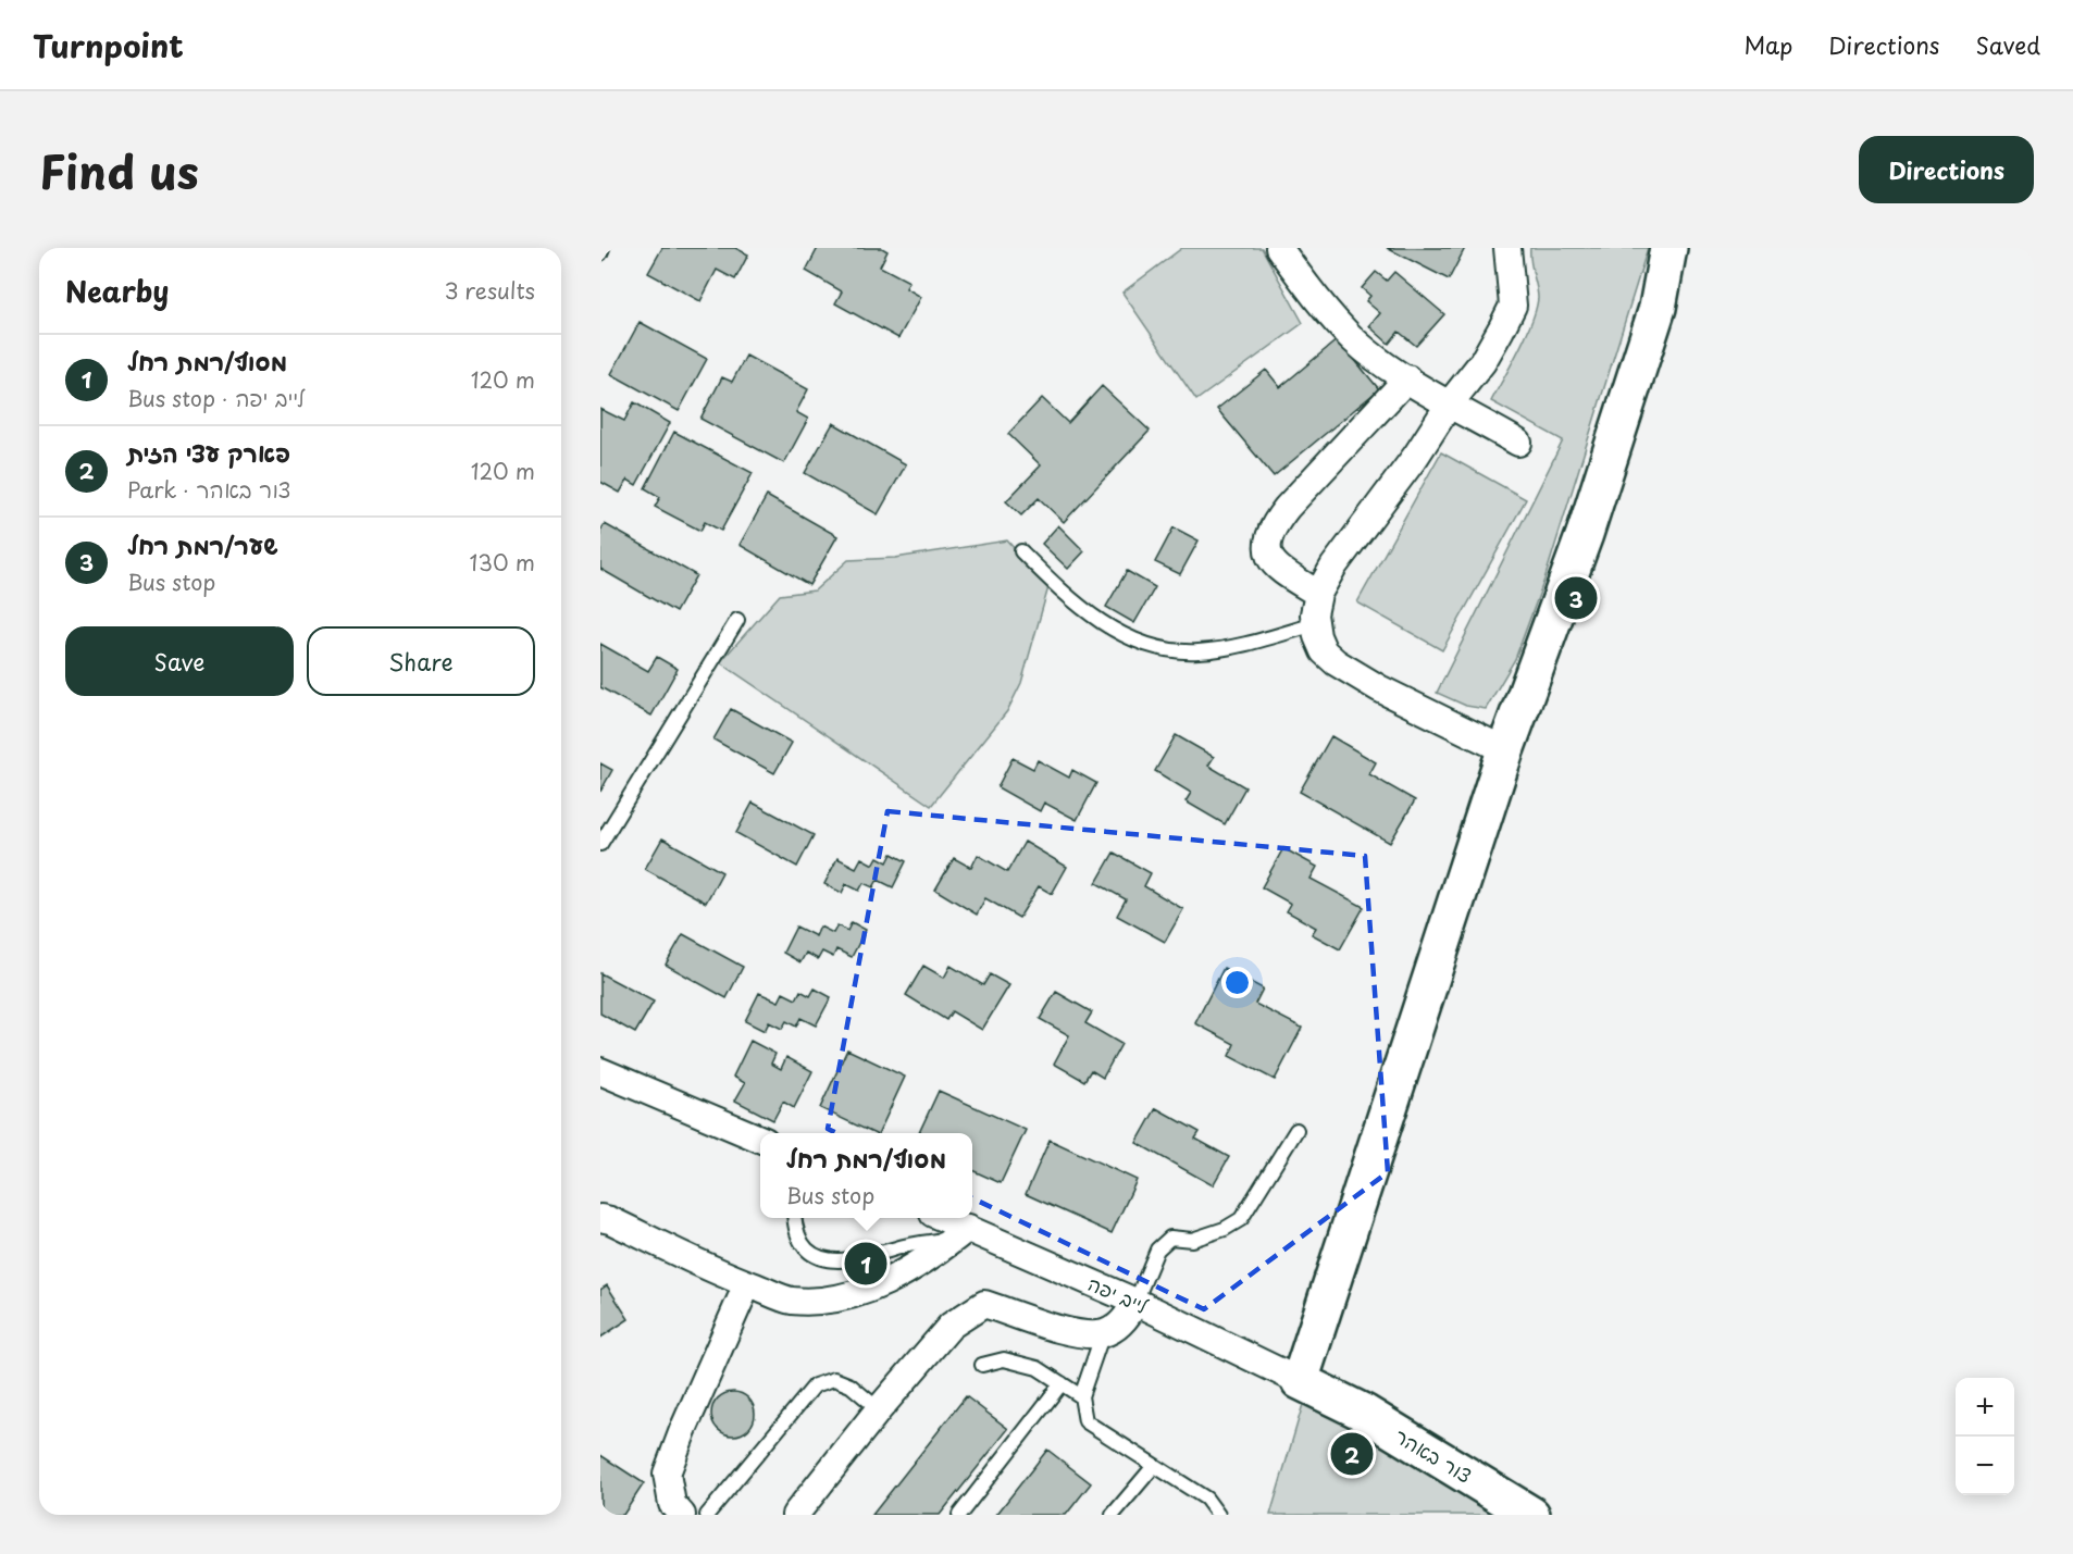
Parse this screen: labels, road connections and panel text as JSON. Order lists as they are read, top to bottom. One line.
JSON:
{"streets":{"main road":["צור באהר"],"street":["לייב יפה"]},"crossings":[["לייב יפה","צור באהר"]],"page":{"header":"Turnpoint","nav":["Map","Directions","Saved"],"title":"Find us","buttons":["Directions",["Save","Share"]],"heading":["Nearby","3 results"],"list":[{"mark":"1","name":"מסוף/רמת רחל","note":"Bus stop · לייב יפה","value":"120 m"},{"mark":"2","name":"פארק עצי הזית","note":"Park · צור באהר","value":"120 m"},{"mark":"3","name":"שער/רמת רחל","note":"Bus stop","value":"130 m"}],"pins":["3","1","2"],"popup":["מסוף/רמת רחל","Bus stop"],"map_buttons":["+","−"]}}
